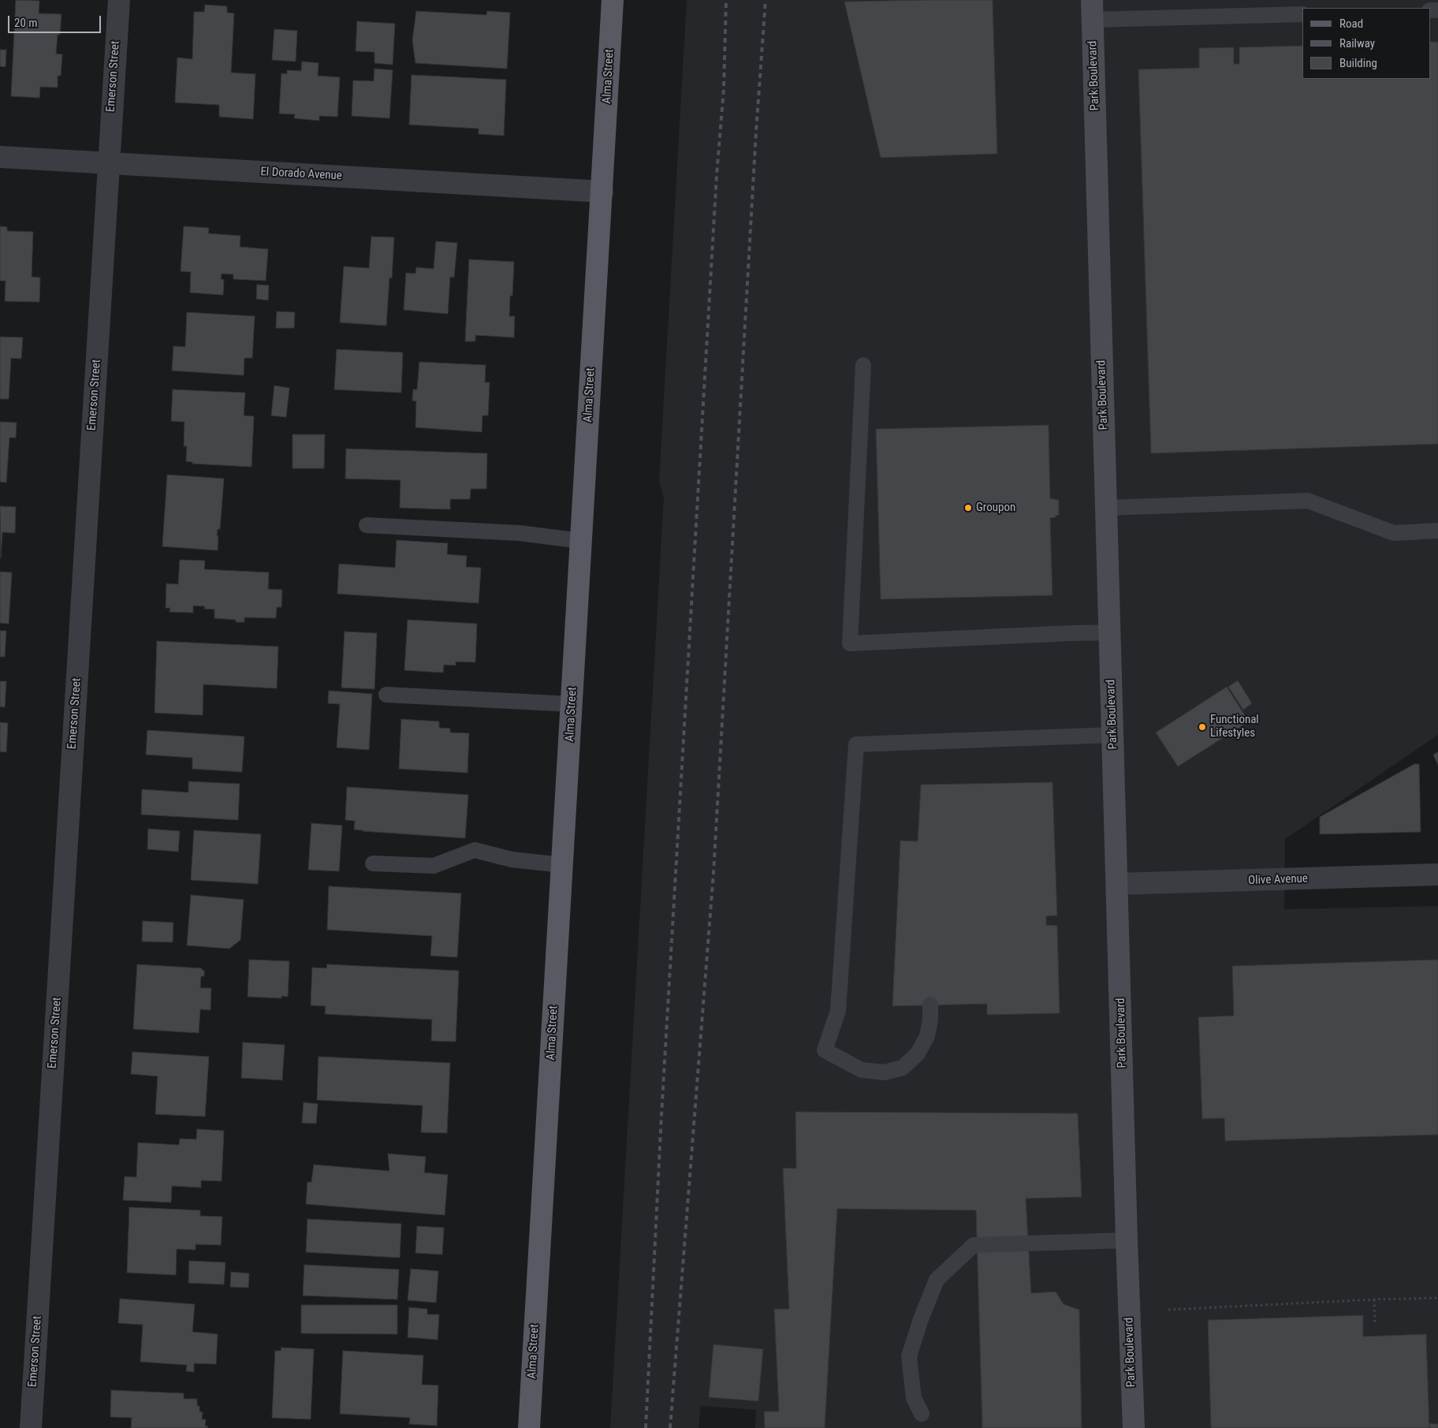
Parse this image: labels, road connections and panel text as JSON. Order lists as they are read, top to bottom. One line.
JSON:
{"streets":{"main road":["Alma Street"],"street":["Park Boulevard","Emerson Street","El Dorado Avenue","Olive Avenue"]},"crossings":[["Park Boulevard","Olive Avenue"],["Emerson Street","El Dorado Avenue"],["Alma Street","El Dorado Avenue"]],"places":["Groupon","Functional Lifestyles"],"legend":["Road","Railway","Building"],"scale_bar":"20 m"}
